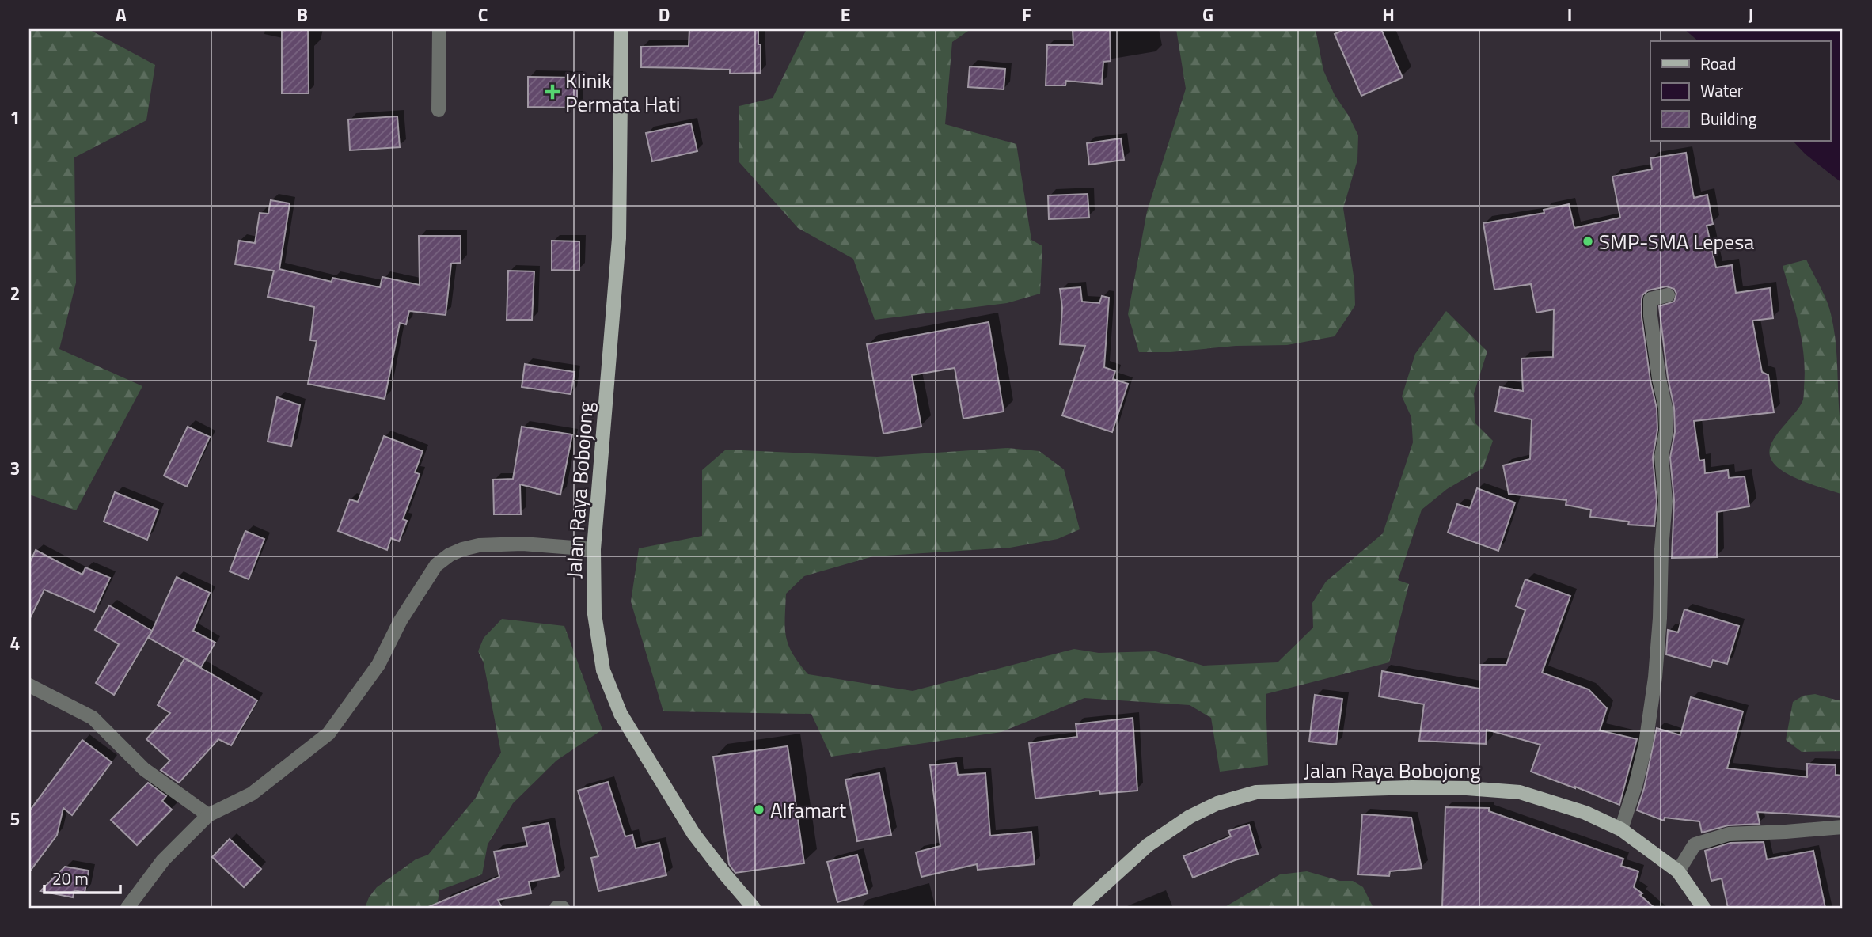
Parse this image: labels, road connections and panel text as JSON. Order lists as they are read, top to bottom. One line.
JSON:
{"streets":{"main road":["Jalan Raya Bobojong"]},"places":{"health":["Klinik Permata Hati"],"other":["SMP-SMA Lepesa","Alfamart"]},"legend":["Road","Water","Building"],"scale_bar":"20 m","grid":{"columns":["A","B","C","D","E","F","G","H","I","J"],"rows":["1","2","3","4","5"]}}
